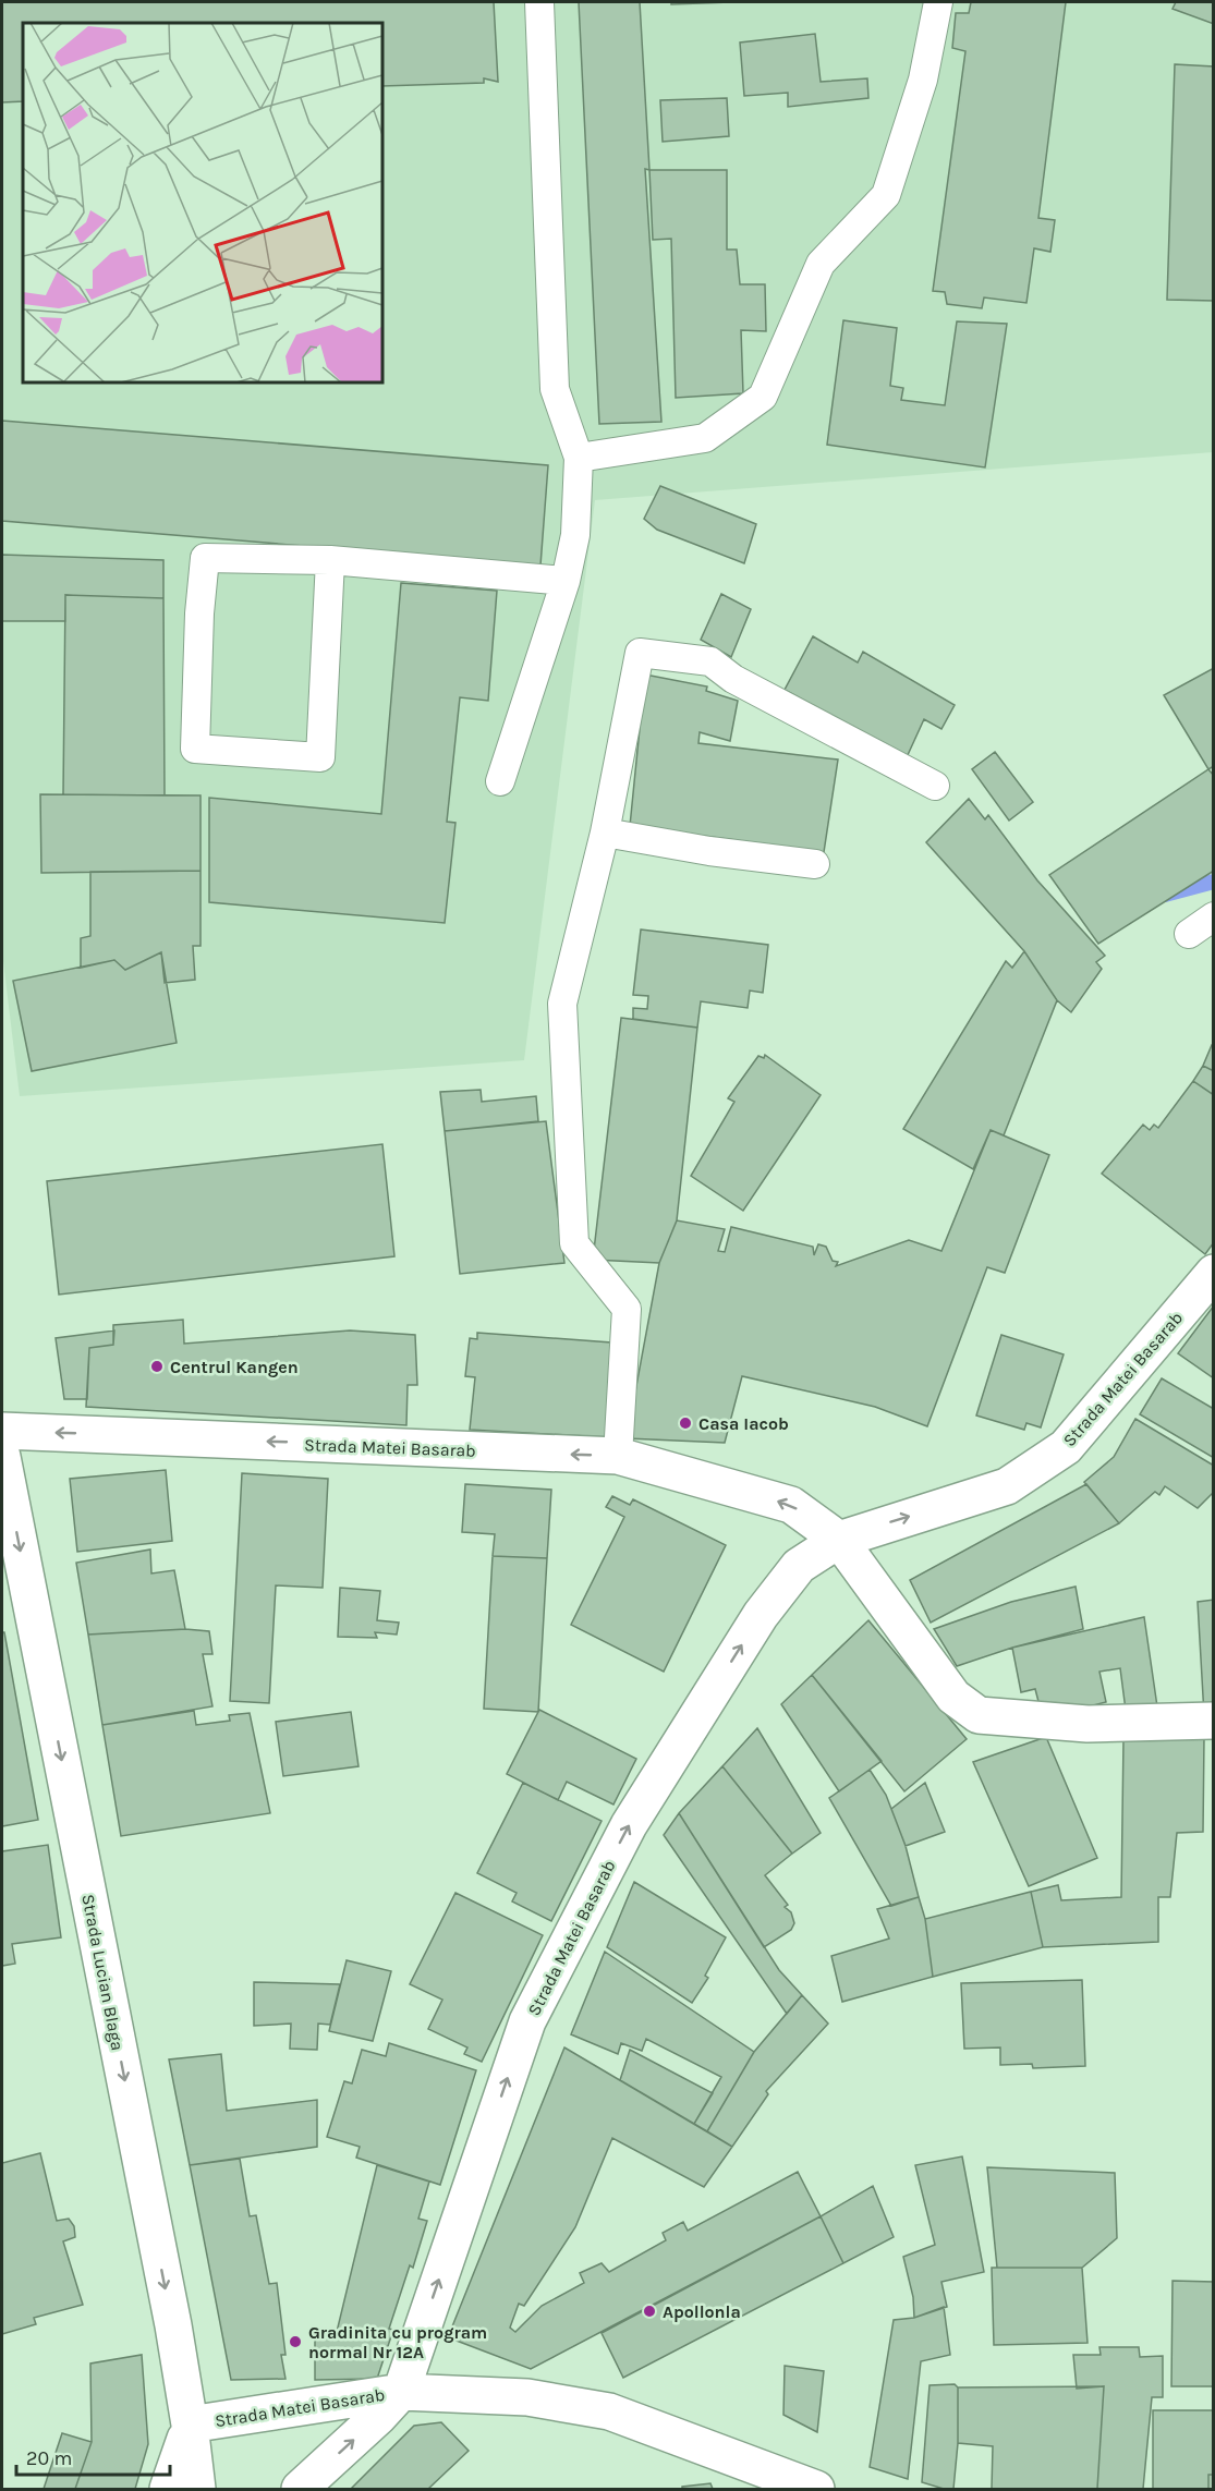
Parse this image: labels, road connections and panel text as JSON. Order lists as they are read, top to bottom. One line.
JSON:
{"streets":{"street":["Strada Matei Basarab","Strada Lucian Blaga"]},"crossings":[["Strada Matei Basarab","Strada Lucian Blaga"]],"one_way":["Strada Lucian Blaga"],"places":["Centrul Kangen","Casa Iacob","Apollonla","Gradinita cu program normal Nr 12A"],"scale_bar":"20 m"}
